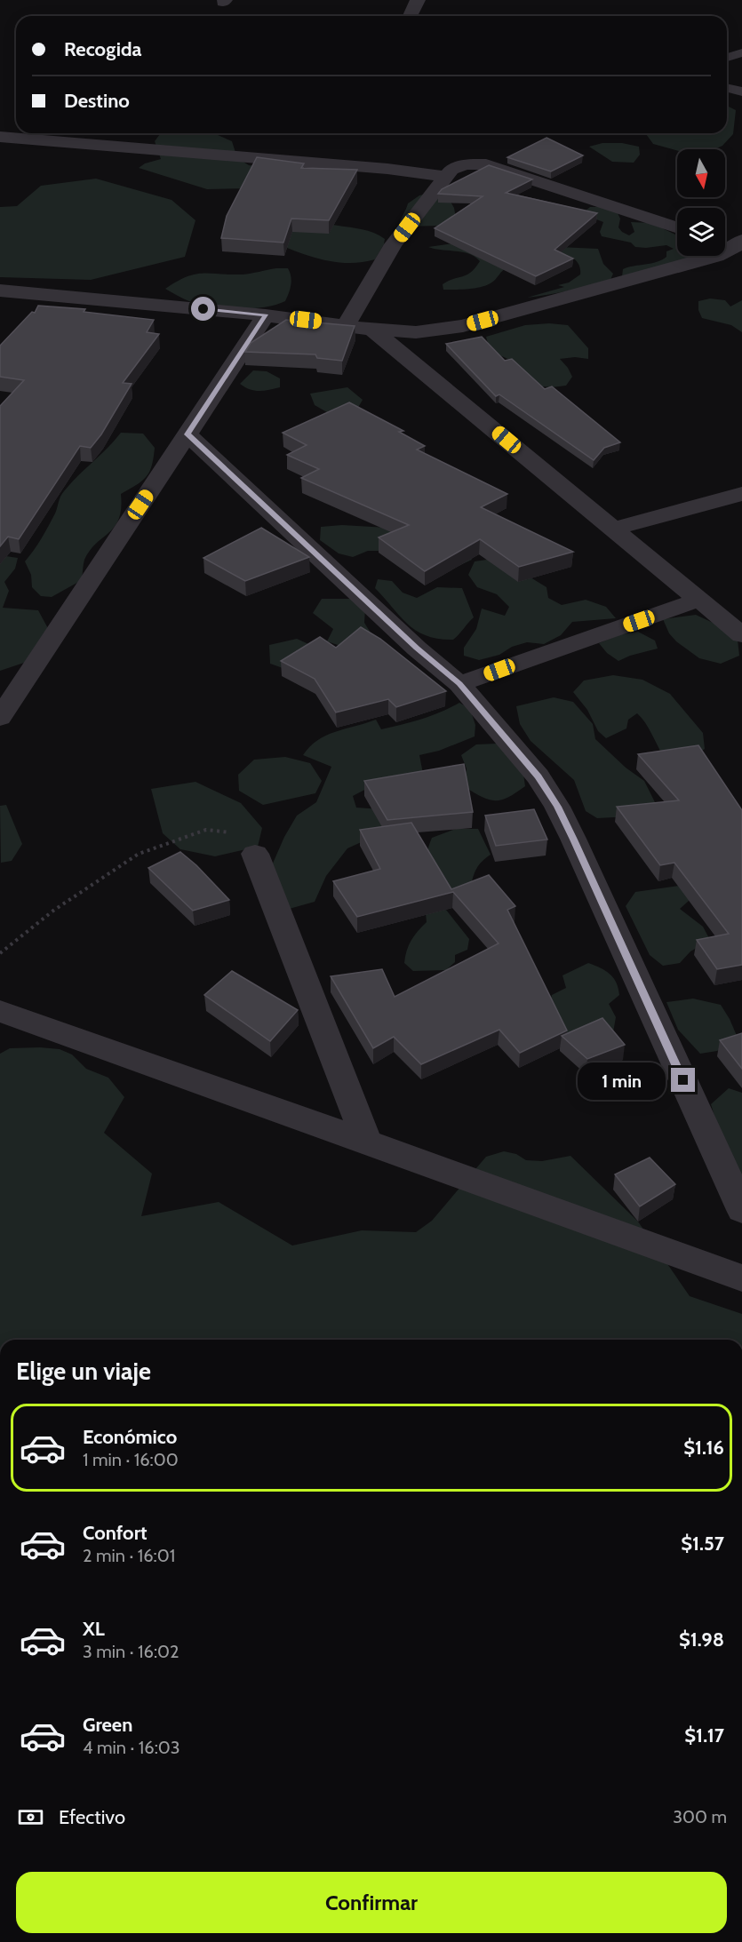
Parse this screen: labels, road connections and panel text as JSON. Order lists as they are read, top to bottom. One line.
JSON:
{"north":"bottom","page":{"banner":["Recogida","Destino"],"bubble":"1 min","heading":"Elige un viaje","list":[{"name":"Económico","note":"1 min · 16:00","value":"$1.16"},{"name":"Confort","note":"2 min · 16:01","value":"$1.57"},{"name":"XL","note":"3 min · 16:02","value":"$1.98"},{"name":"Green","note":"4 min · 16:03","value":"$1.17"}],"pay":["Efectivo","300 m"],"buttons":"Confirmar"}}
